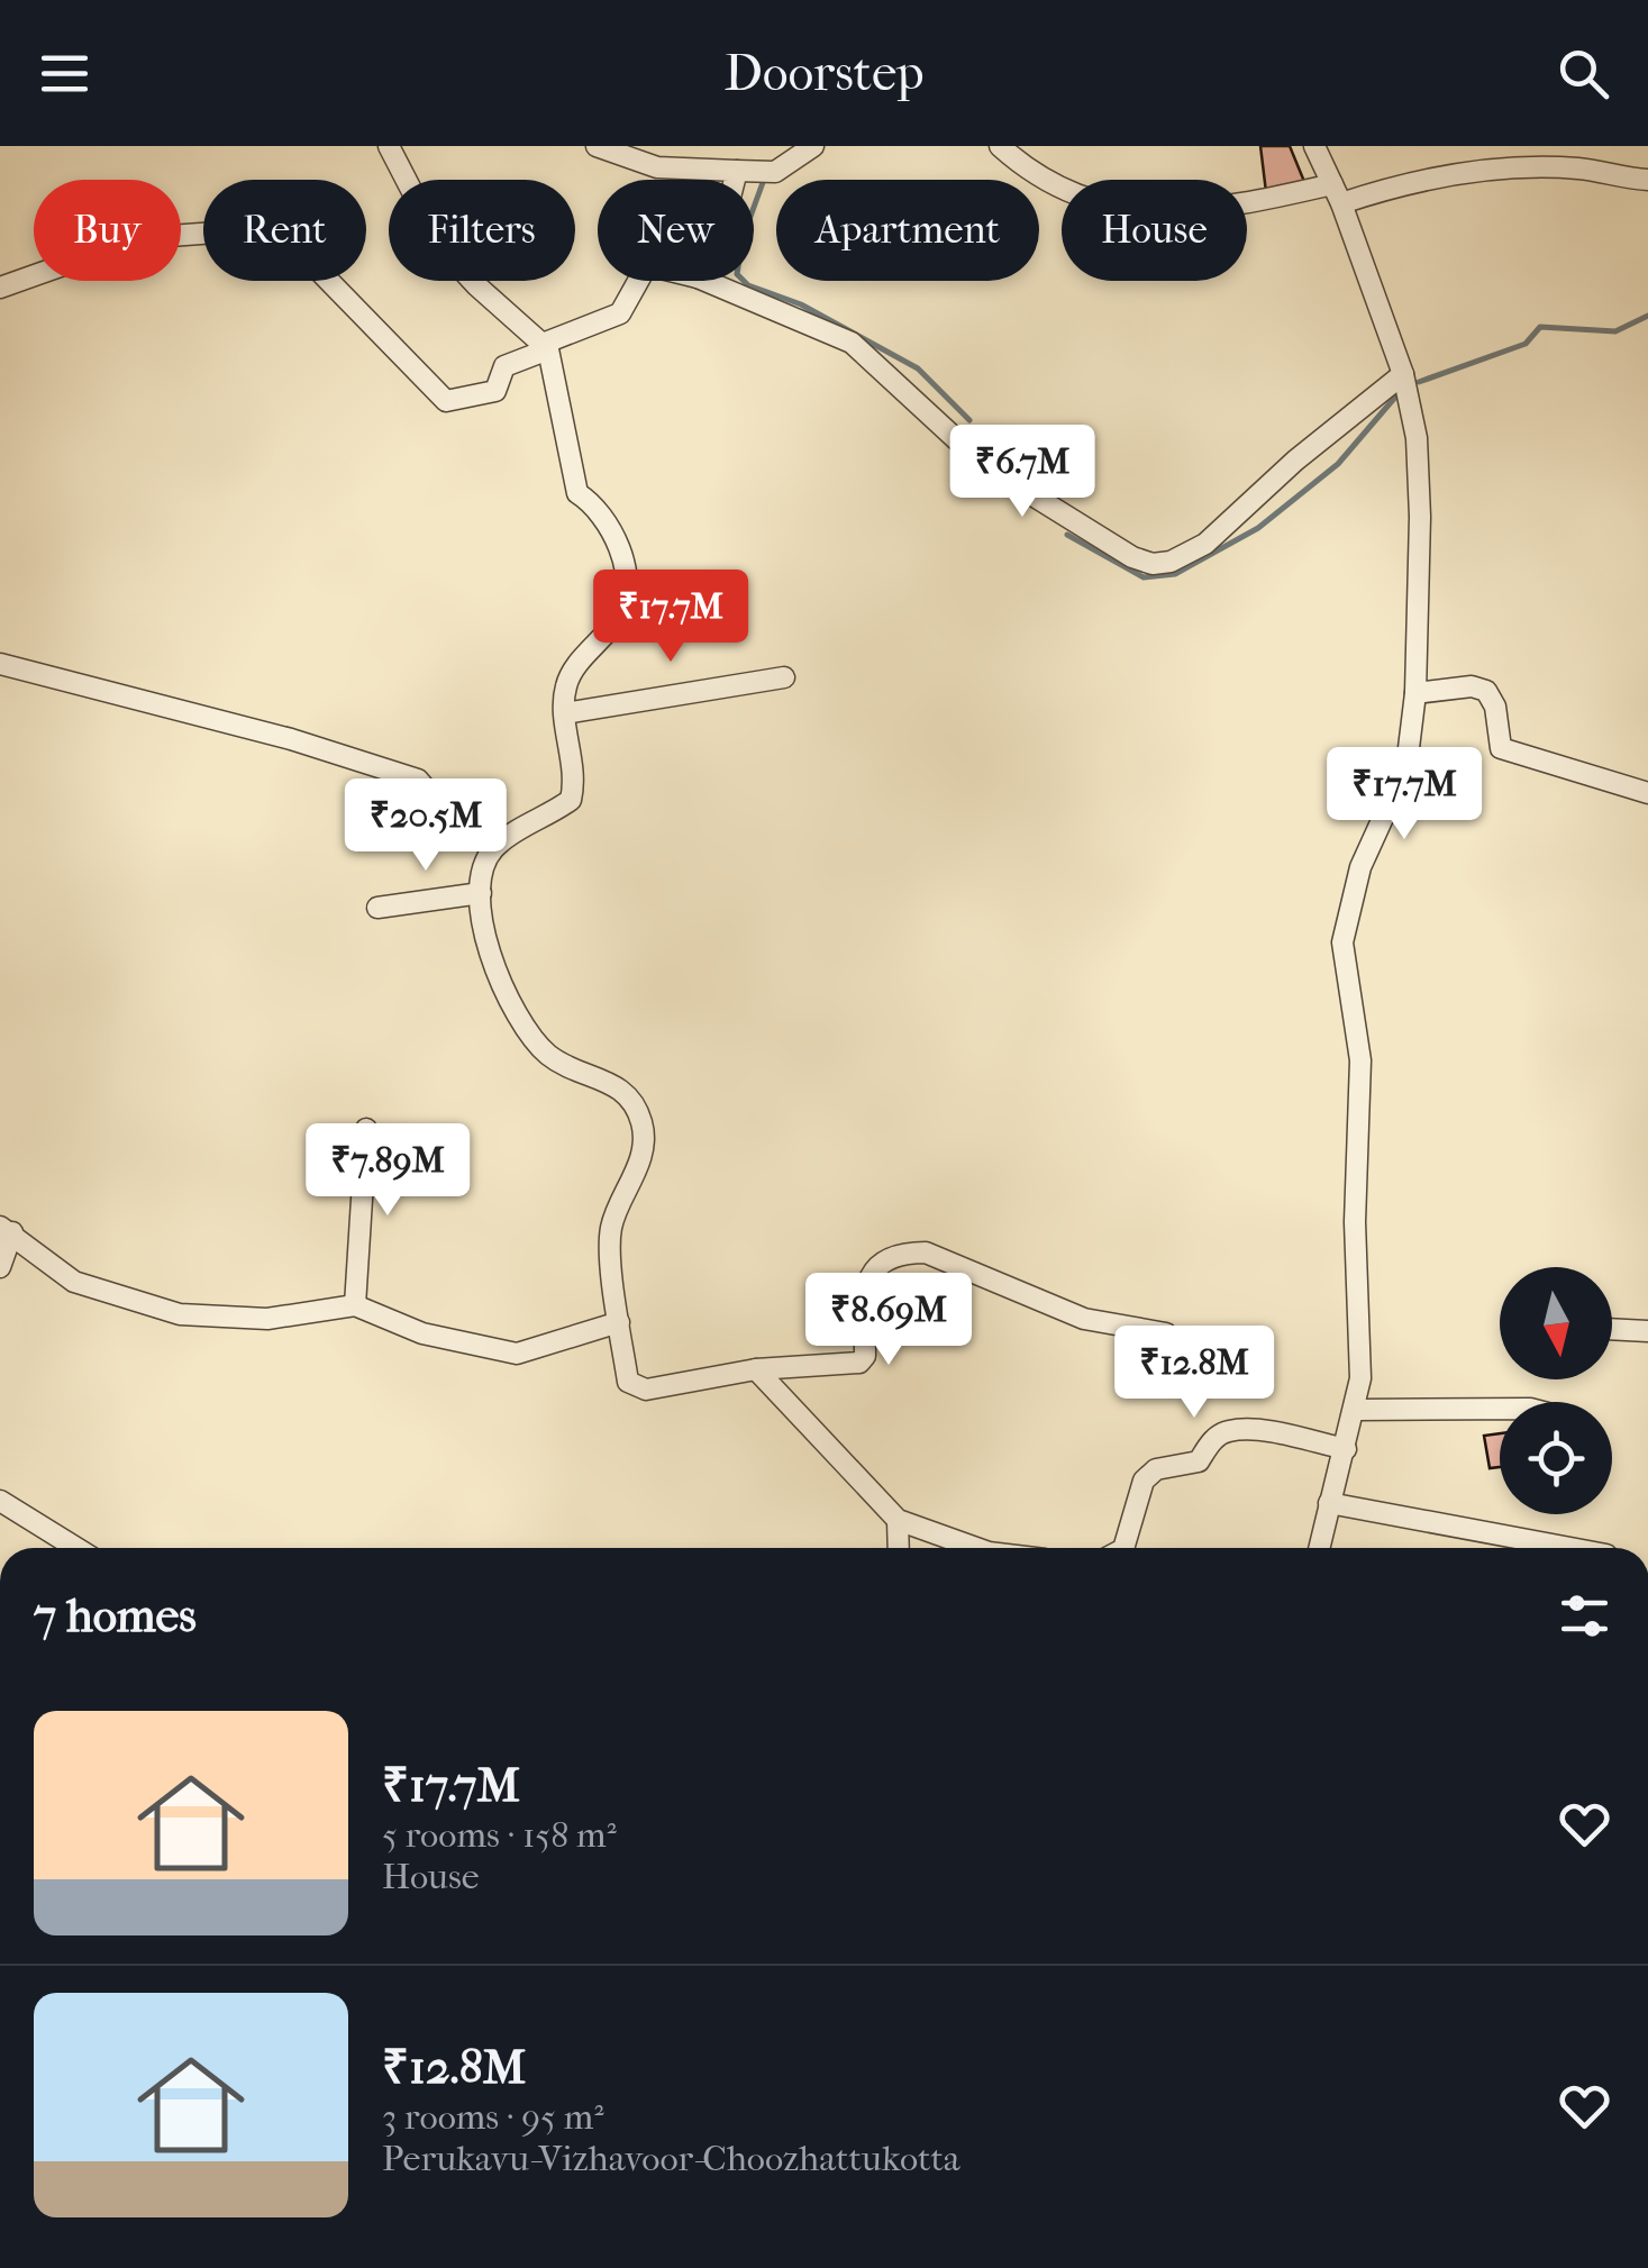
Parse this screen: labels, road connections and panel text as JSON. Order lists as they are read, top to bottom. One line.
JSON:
{"north":"bottom","page":{"header":"Doorstep","chip":["Buy","Rent","Filters","New","Apartment","House"],"price":["₹6.7M","₹17.7M","₹17.7M","₹20.5M","₹7.89M","₹8.69M","₹12.8M"],"heading":"7 homes","list":[{"name":"₹17.7M","note":"5 rooms · 158 m² · House"},{"name":"₹12.8M","note":"3 rooms · 95 m² · Perukavu-Vizhavoor-Choozhattukotta"}]}}
